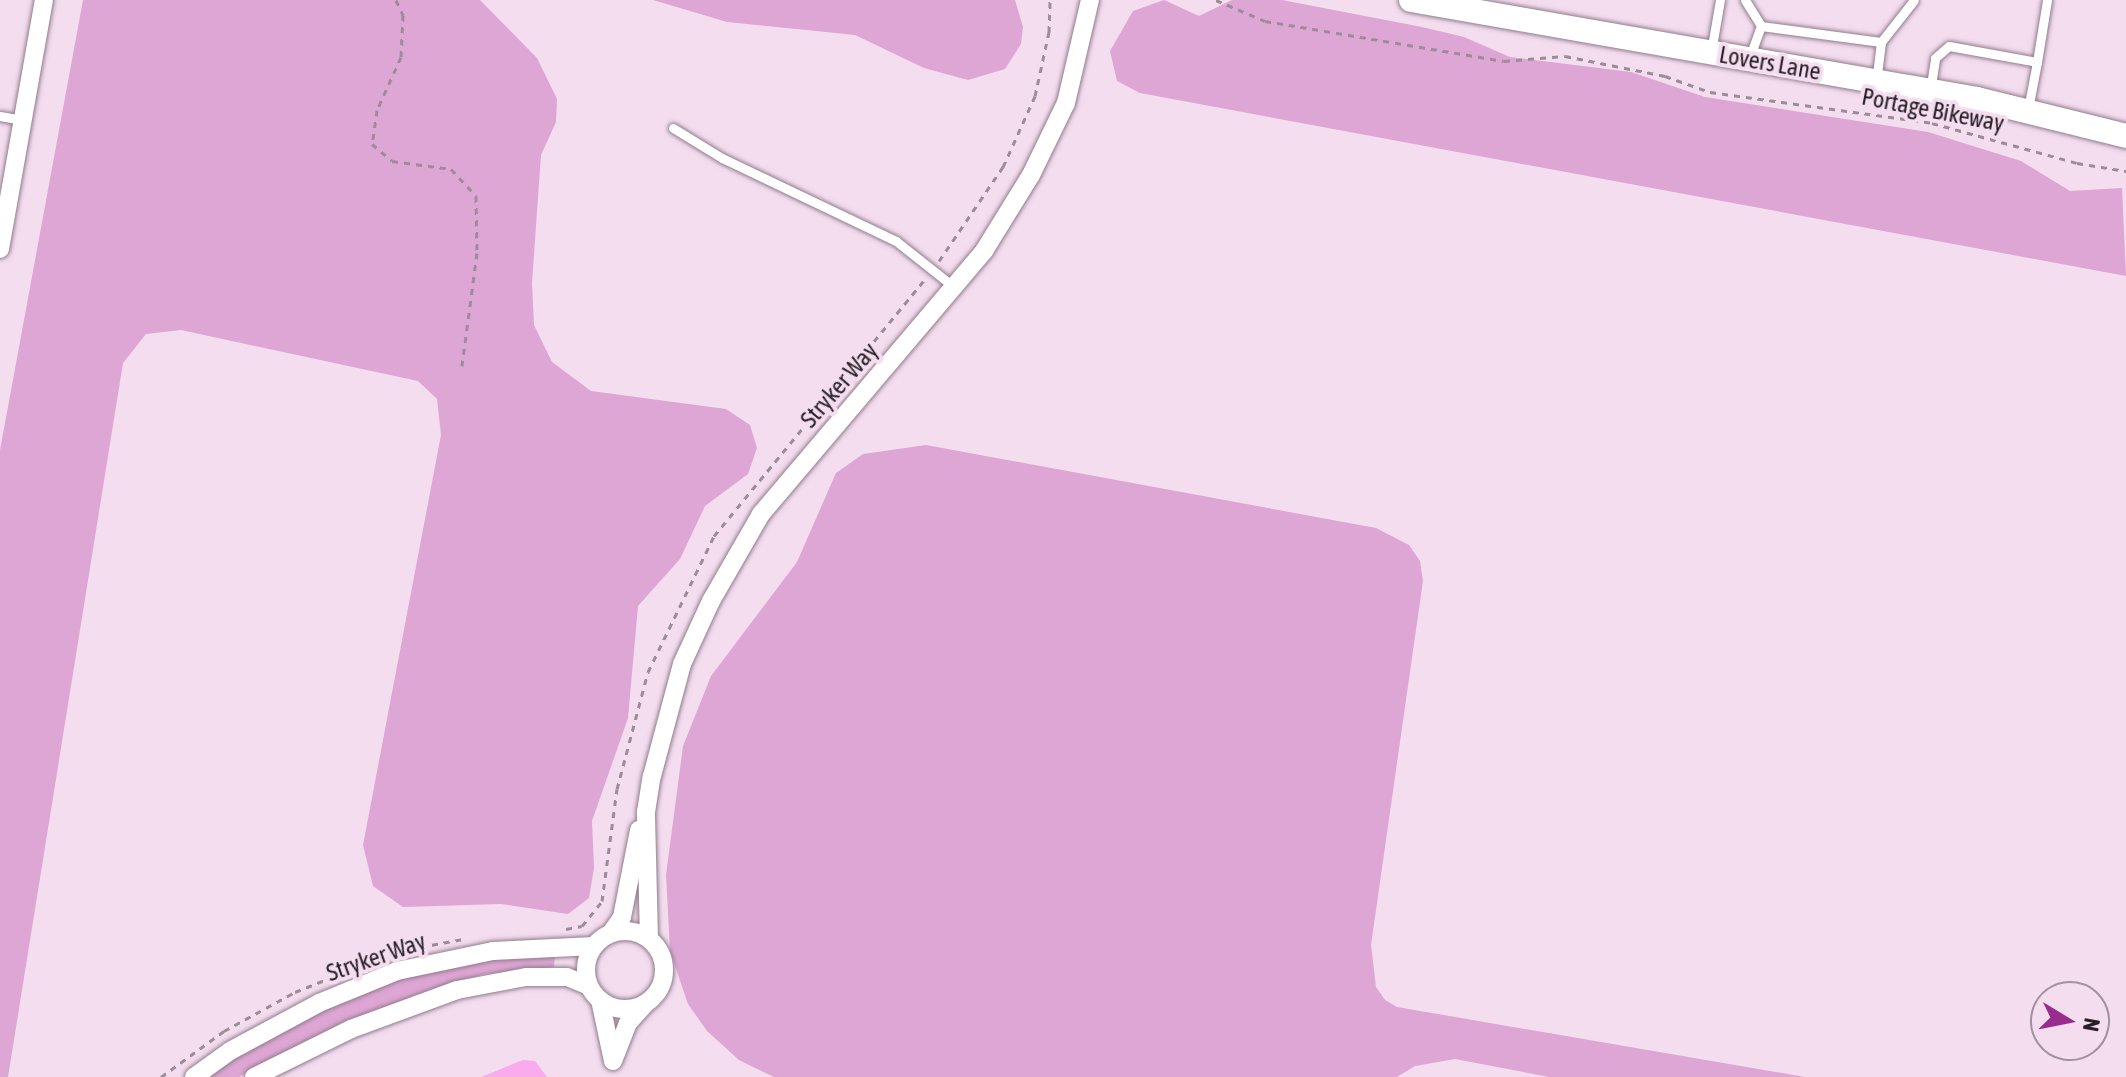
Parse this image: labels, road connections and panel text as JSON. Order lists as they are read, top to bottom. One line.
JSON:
{"streets":{"street":["Lovers Lane","Stryker Way"],"path":["Portage Bikeway"]},"north":"right"}
